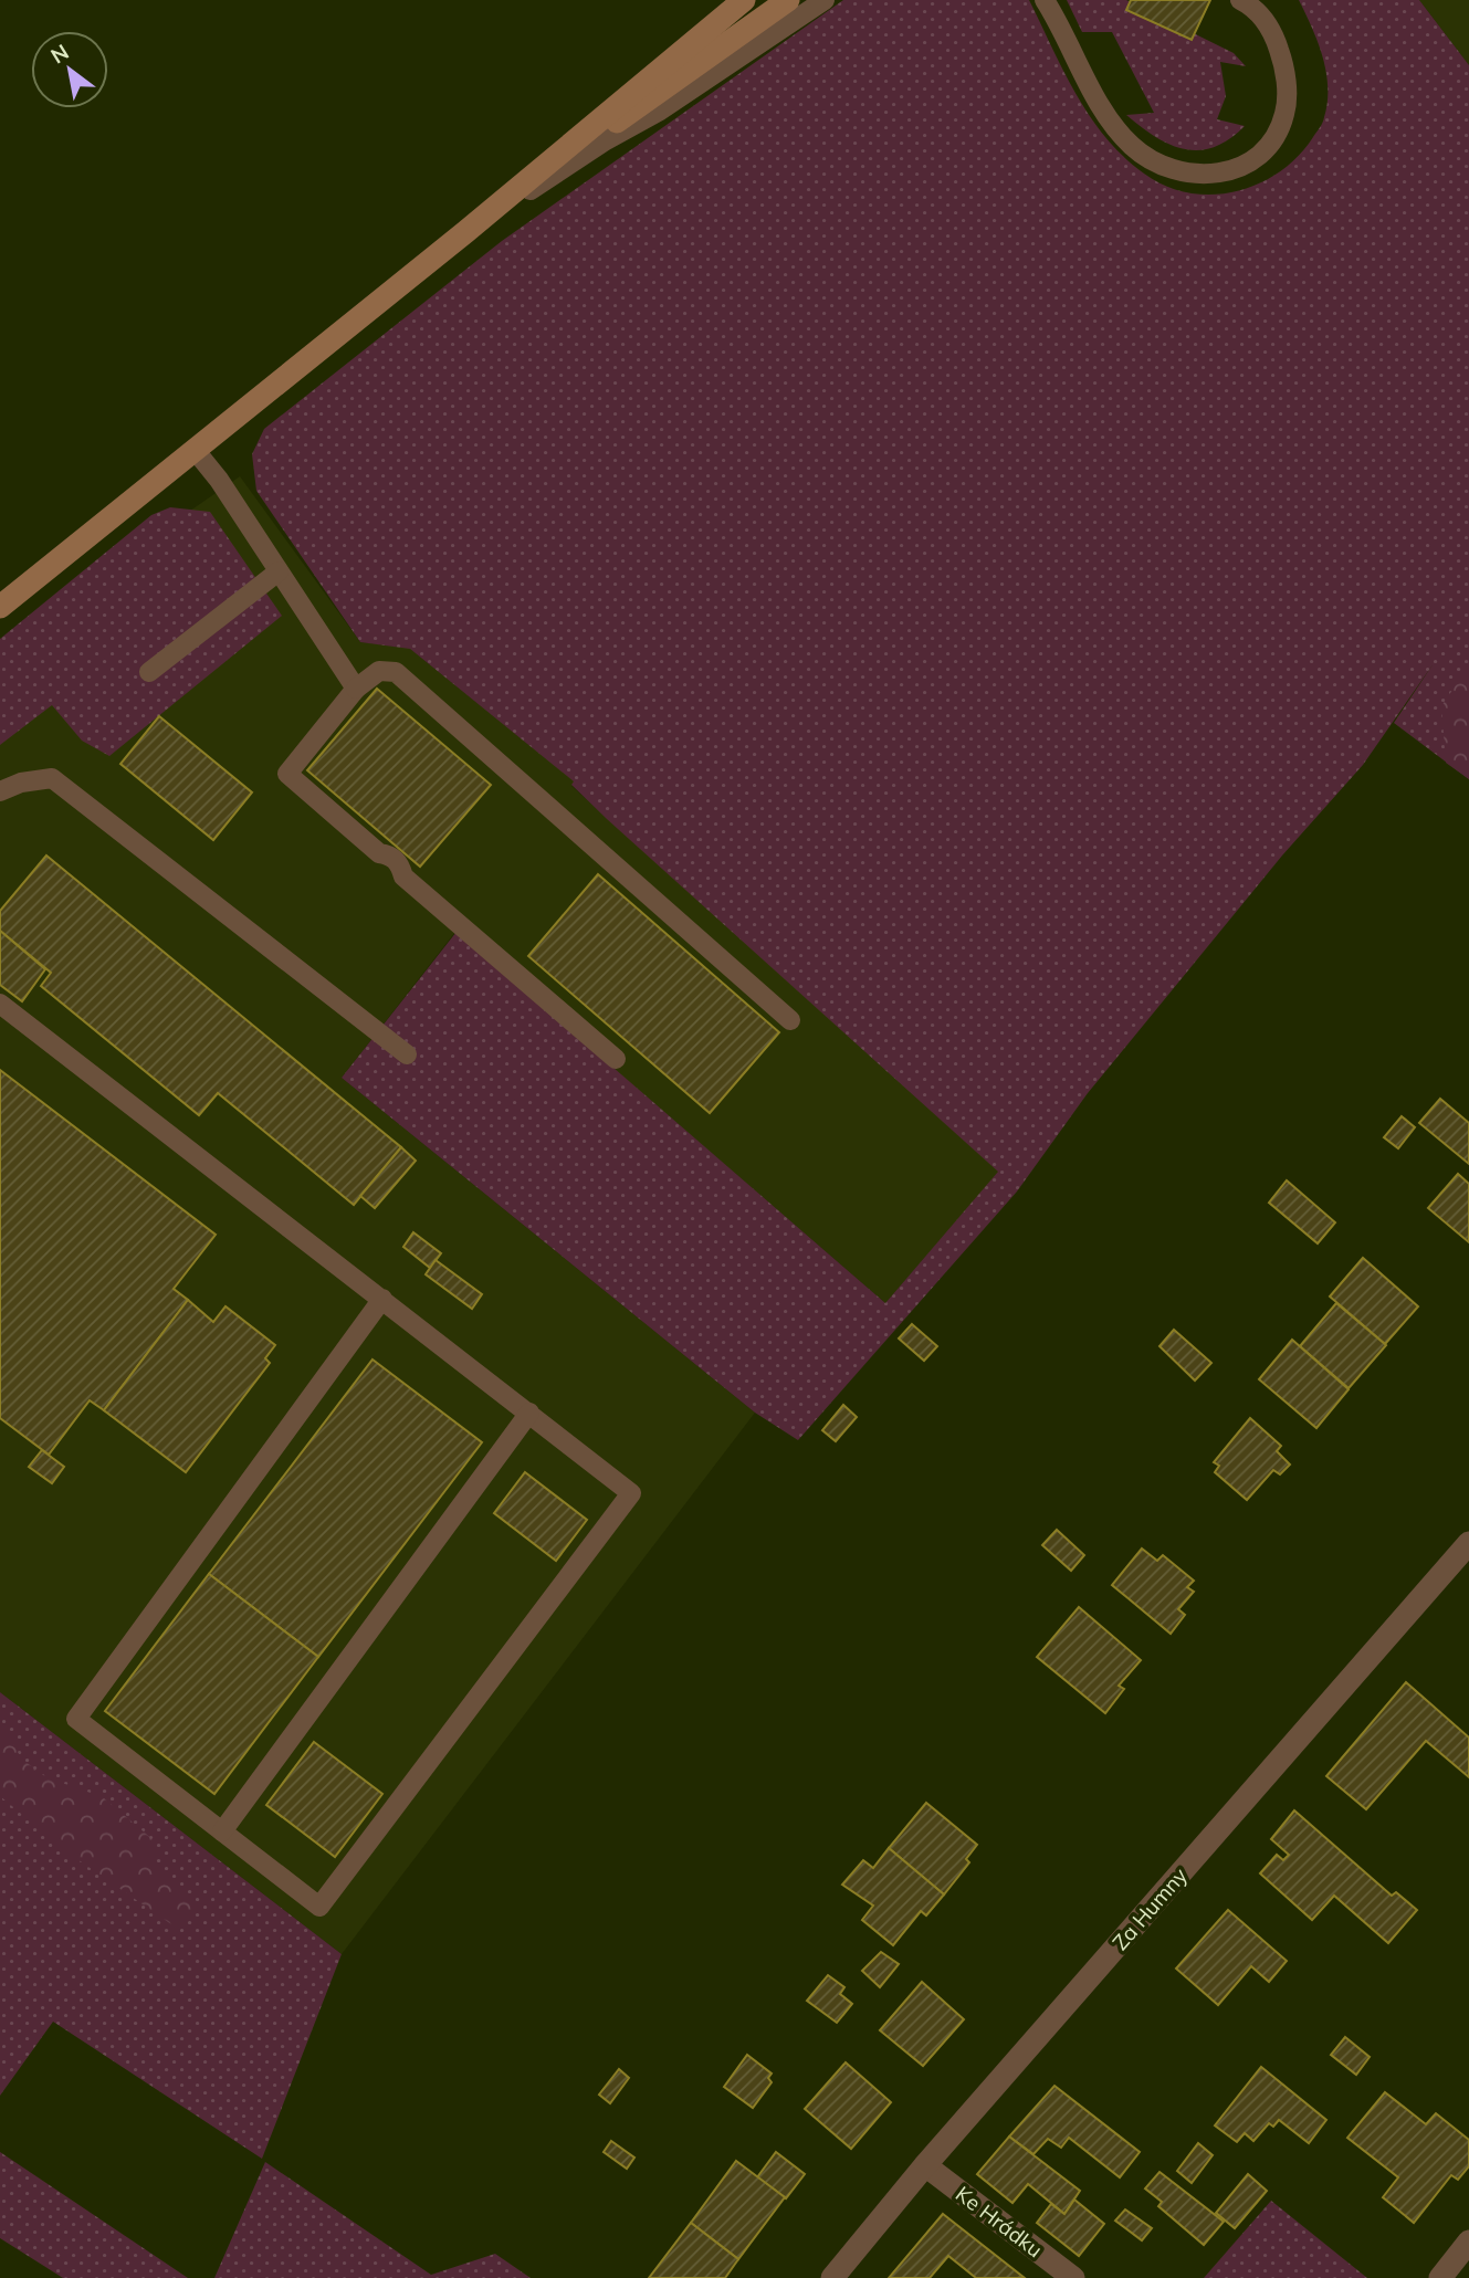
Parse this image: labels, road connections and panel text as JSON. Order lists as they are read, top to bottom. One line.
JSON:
{"streets":{"street":["Za Humny","Ke Hrádku"]},"crossings":[["Za Humny","Ke Hrádku"]],"north":"top left"}
